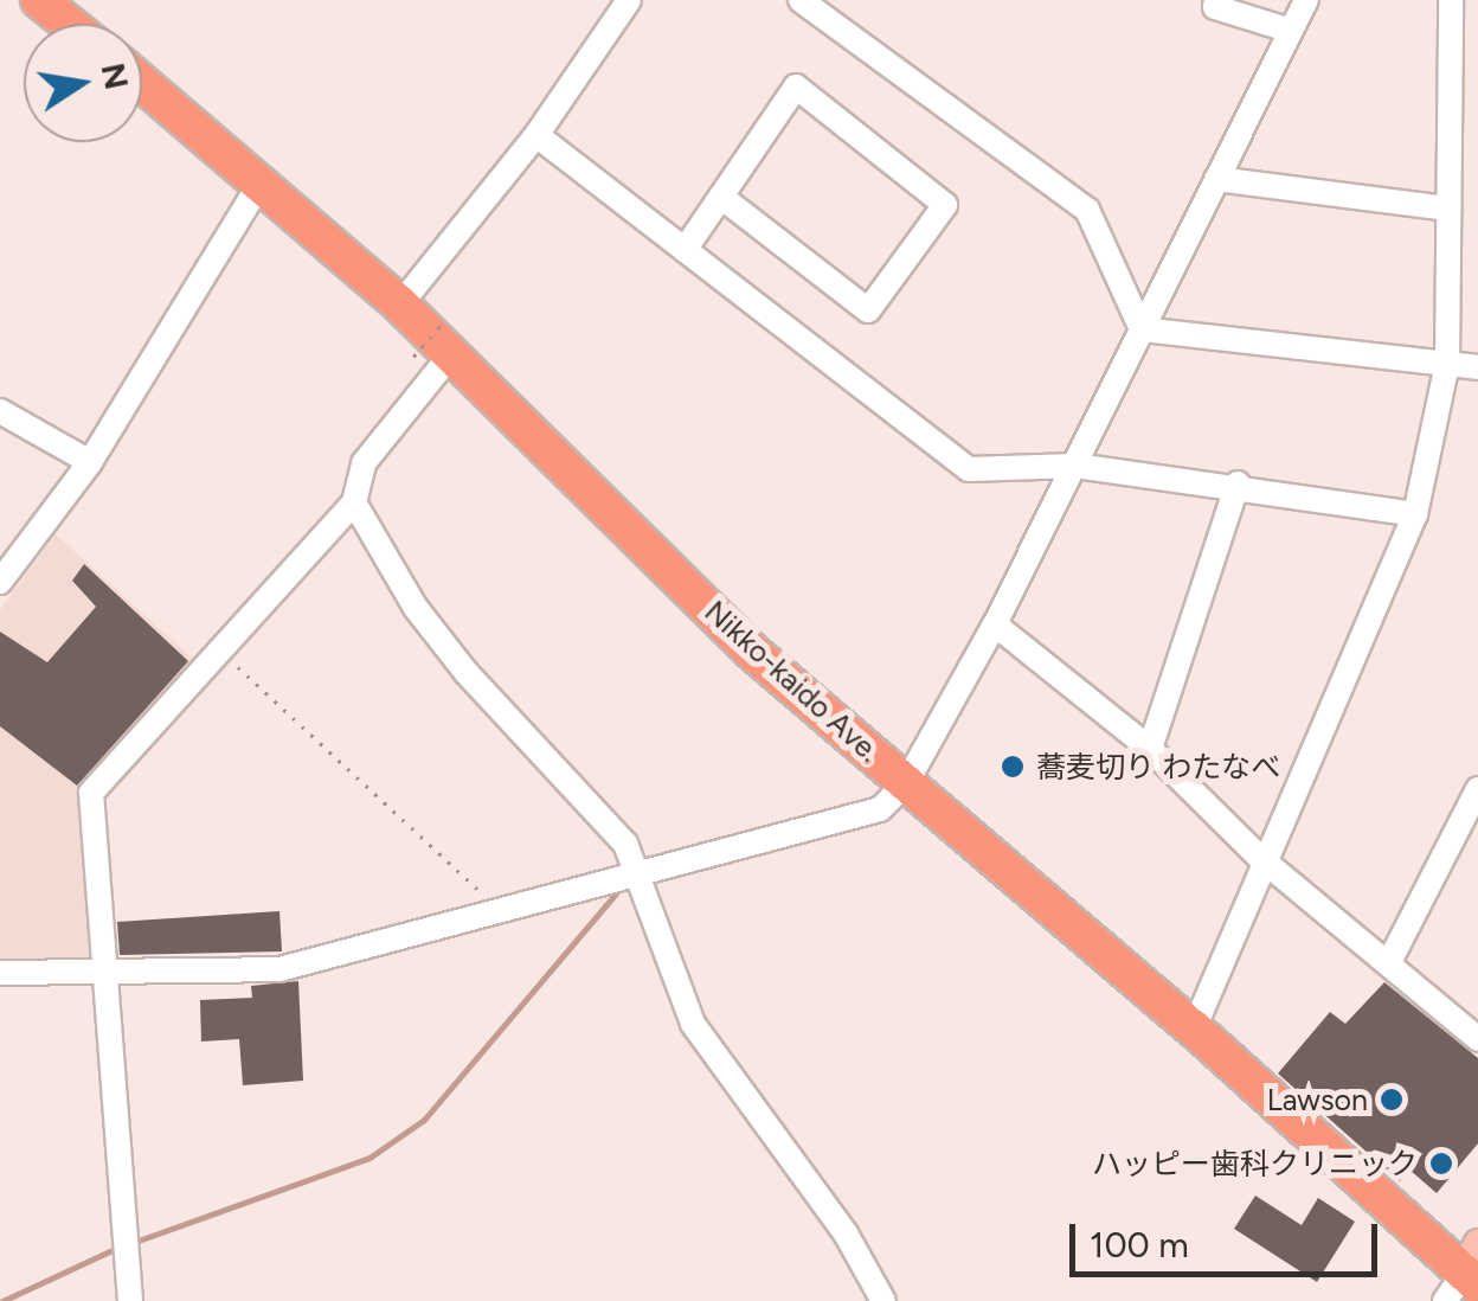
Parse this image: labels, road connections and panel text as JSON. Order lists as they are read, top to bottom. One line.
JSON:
{"streets":{"highway":["Nikko-kaido Ave."]},"places":["蕎麦切り わたなべ","Lawson","ハッピー歯科クリニック"],"scale_bar":"100 m","north":"right"}
